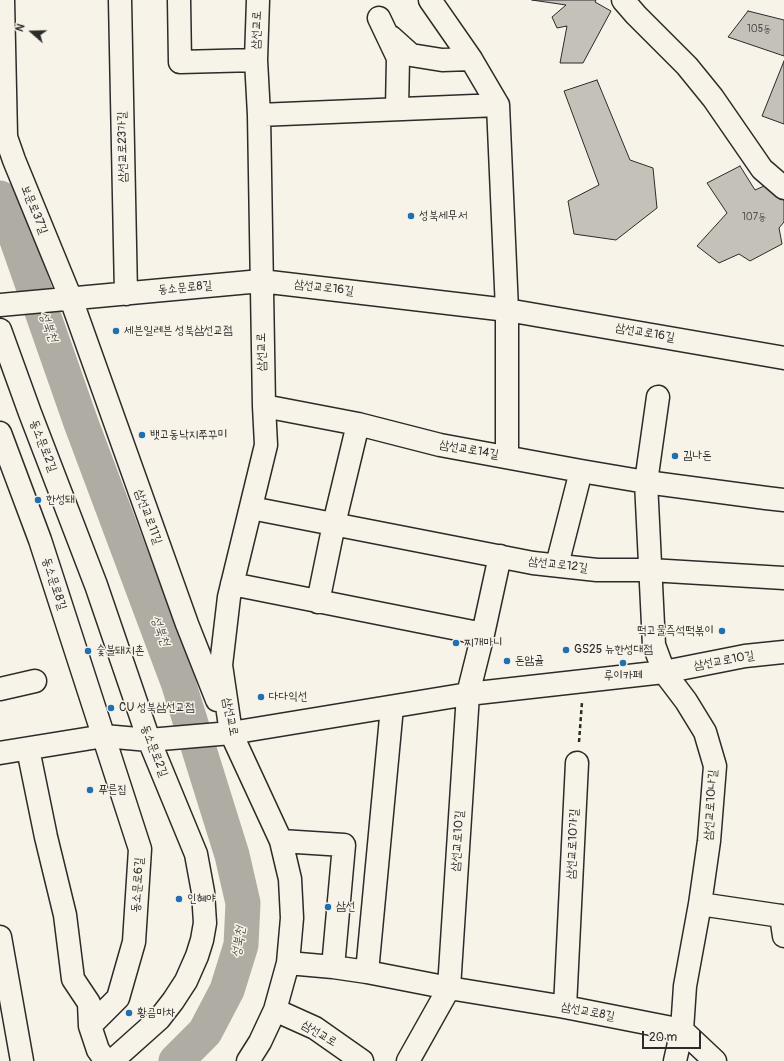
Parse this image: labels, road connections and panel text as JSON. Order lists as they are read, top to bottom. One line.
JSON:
{"streets":{"street":["삼선교로","삼선교로23가길","보문로37길","동소문로8길","삼선교로16길","동소문로2길","삼선교로14길","삼선교로11길","삼선교로12길","삼선교로10길","삼선교로10나길","삼선교로10가길","동소문로6길","삼선교로8길"]},"crossings":[["삼선교로","동소문로8길"],["삼선교로","삼선교로16길"],["삼선교로","삼선교로14길"],["삼선교로","삼선교로11길"],["삼선교로","삼선교로12길"],["삼선교로","삼선교로10길"],["삼선교로","삼선교로8길"],["삼선교로23가길","동소문로8길"],["보문로37길","동소문로8길"],["보문로37길","삼선교로11길"],["동소문로8길","삼선교로16길"],["동소문로8길","삼선교로11길"],["동소문로8길","동소문로6길"],["동소문로2길","삼선교로10길"],["삼선교로11길","삼선교로10길"],["삼선교로12길","삼선교로10길"],["삼선교로10길","삼선교로10나길"],["삼선교로10길","삼선교로8길"],["삼선교로10나길","삼선교로8길"],["삼선교로10가길","삼선교로8길"]],"water":["성북천"],"places":["성북세무서","세븐일레븐 성북삼선교점","뱃고동낙지쭈꾸미","김나돈","한성돼","떡고물즉석떡볶이","찌개마니","GS25 뉴한성대점","숯불돼지촌","돈암골","루이카페","다다익선","CU 성북삼선교점","푸른집","인혜야","삼선","황금마차"],"house_numbers":["105동","107동"],"scale_bar":"20 m","north":"left"}
